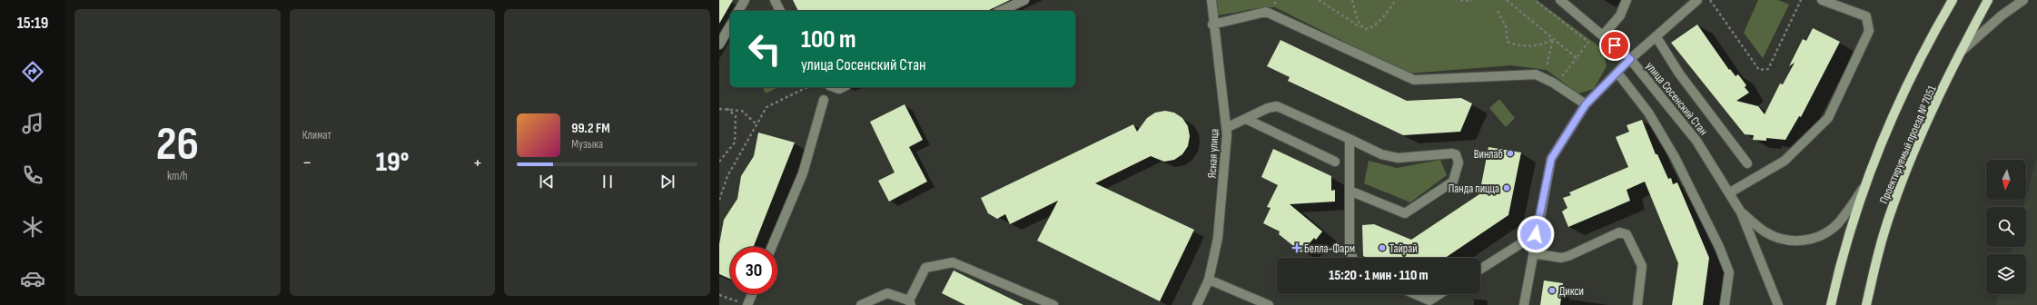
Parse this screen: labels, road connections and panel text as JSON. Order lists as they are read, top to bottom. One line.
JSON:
{"streets":{"main road":["Проектируемый проезд № 7051"],"street":["улица Сосенский Стан","Ясная улица"]},"places":{"other":["Винлаб","Панда пицца","Тайрай","Дикси"],"health":["Белла-Фарм"]},"north":"bottom","page":{"tabs":"15:19","tile":[["26","km/h"],"Климат"],"turn":["100 m","улица Сосенский Стан"],"song":["99.2 FM","Музыка"],"heat":["−","19°","+"],"limit":"30","trip":"15:20 · 1 мин · 110 m"}}
